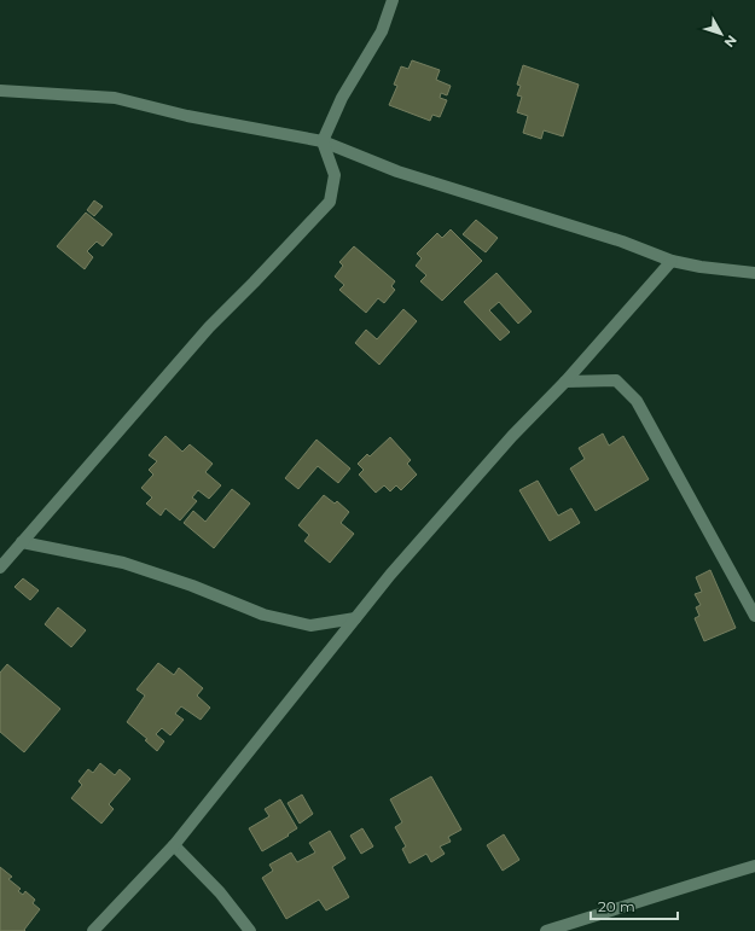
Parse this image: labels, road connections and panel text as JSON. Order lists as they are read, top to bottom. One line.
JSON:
{"scale_bar":"20 m","north":"bottom right"}
